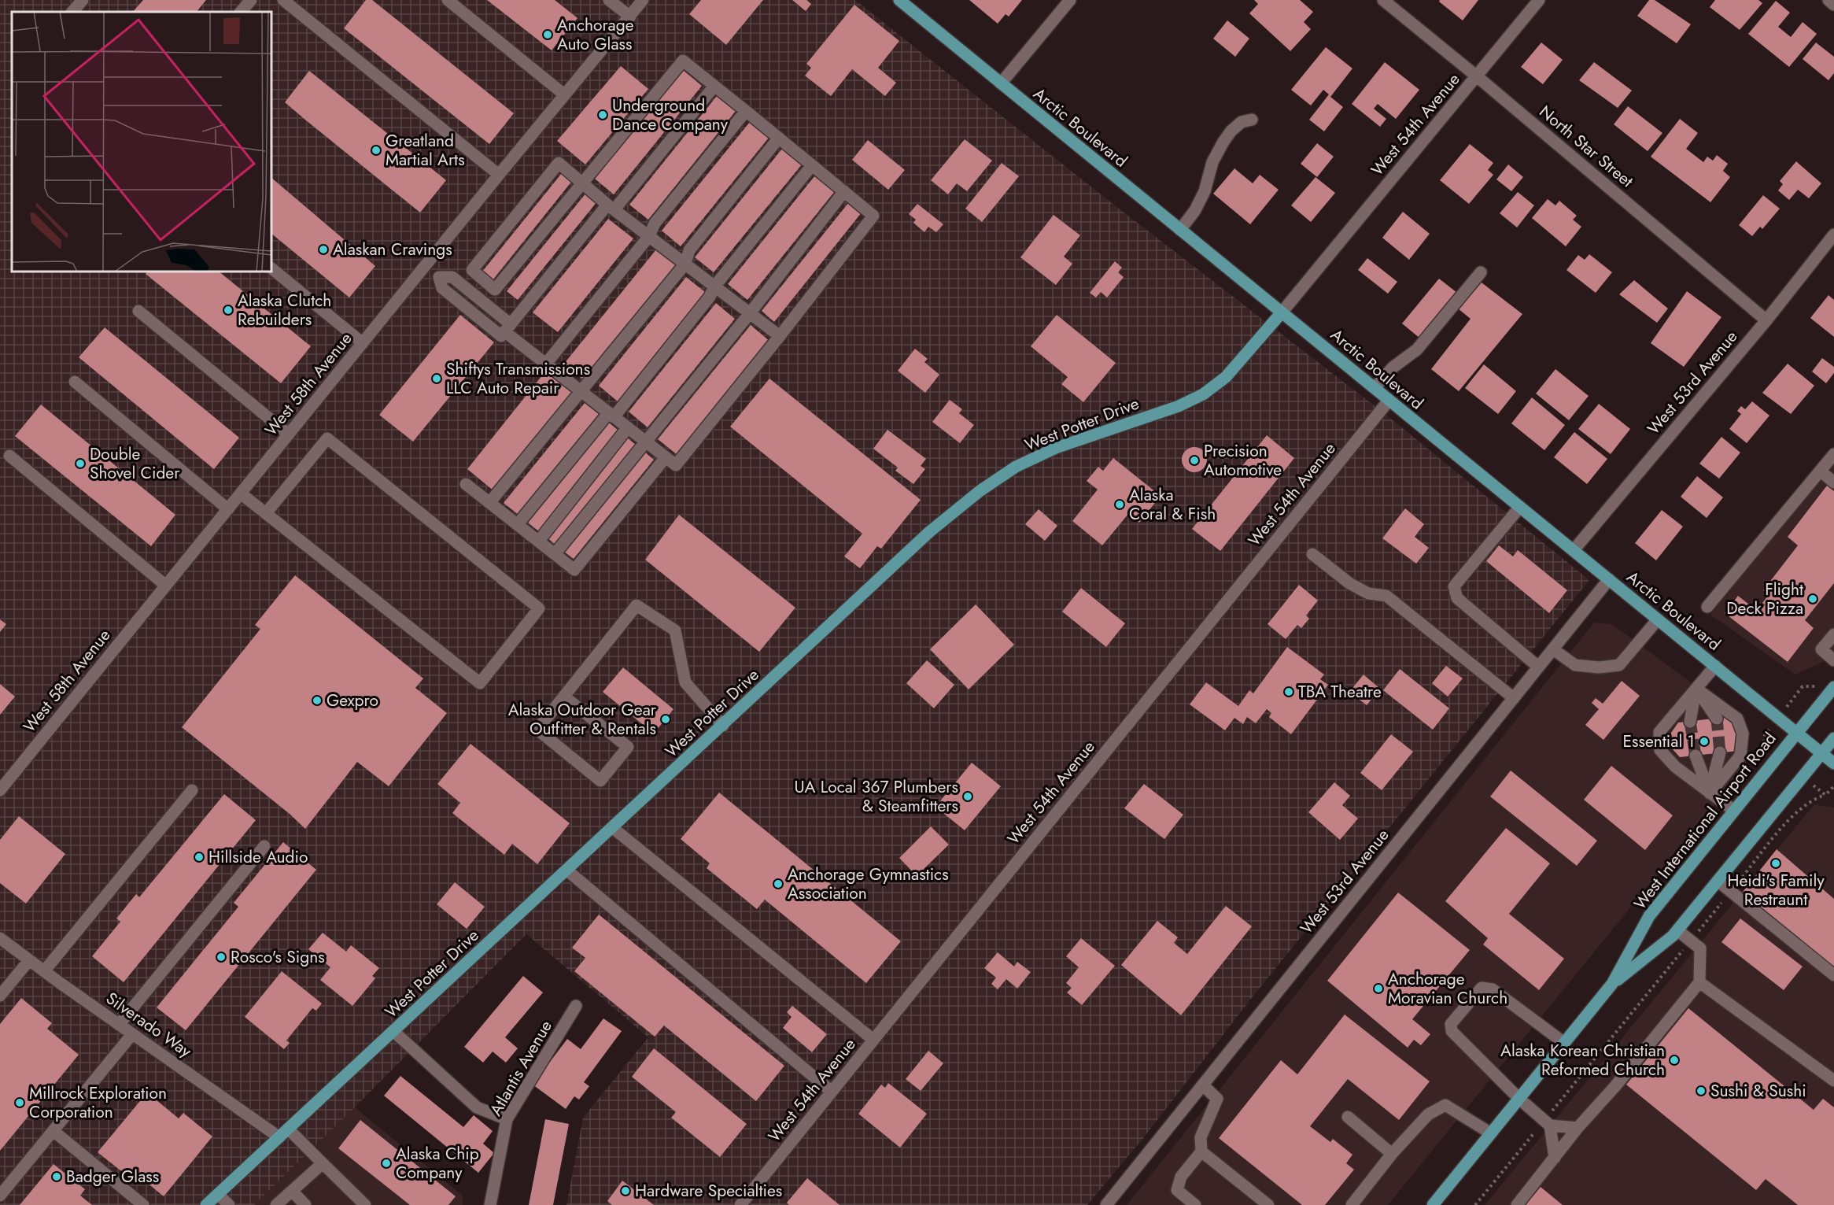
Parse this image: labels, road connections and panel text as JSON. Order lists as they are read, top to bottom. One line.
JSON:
{"streets":{"main road":["Arctic Boulevard","West Potter Drive","West International Airport Road"],"street":["West 54th Avenue","North Star Street","West 53rd Avenue","West 58th Avenue","Silverado Way","Atlantis Avenue"]},"crossings":[["West 54th Avenue","Arctic Boulevard"],["West 54th Avenue","North Star Street"],["West 54th Avenue","West Potter Drive"],["Arctic Boulevard","West 53rd Avenue"],["Arctic Boulevard","West Potter Drive"],["Arctic Boulevard","West International Airport Road"],["North Star Street","West 53rd Avenue"],["West Potter Drive","Silverado Way"]],"places":["Anchorage Auto Glass","Underground Dance Company","Greatland Martial Arts","Alaskan Cravings","Alaska Clutch Rebuilders","Shiftys Transmissions LLC Auto Repair","Precision Automotive","Double Shovel Cider","Alaska Coral & Fish","Flight Deck Pizza","TBA Theatre","Gexpro","Alaska Outdoor Gear Outfitter & Rentals","Essential 1","UA Local 367 Plumbers & Steamfitters","Hillside Audio","Heidi's Family Restraunt","Anchorage Gymnastics Association","Rosco's Signs","Anchorage Moravian Church","Alaska Korean Christian Reformed Church","Sushi & Sushi","Millrock Exploration Corporation","Alaska Chip Company","Badger Glass","Hardware Specialties"]}
